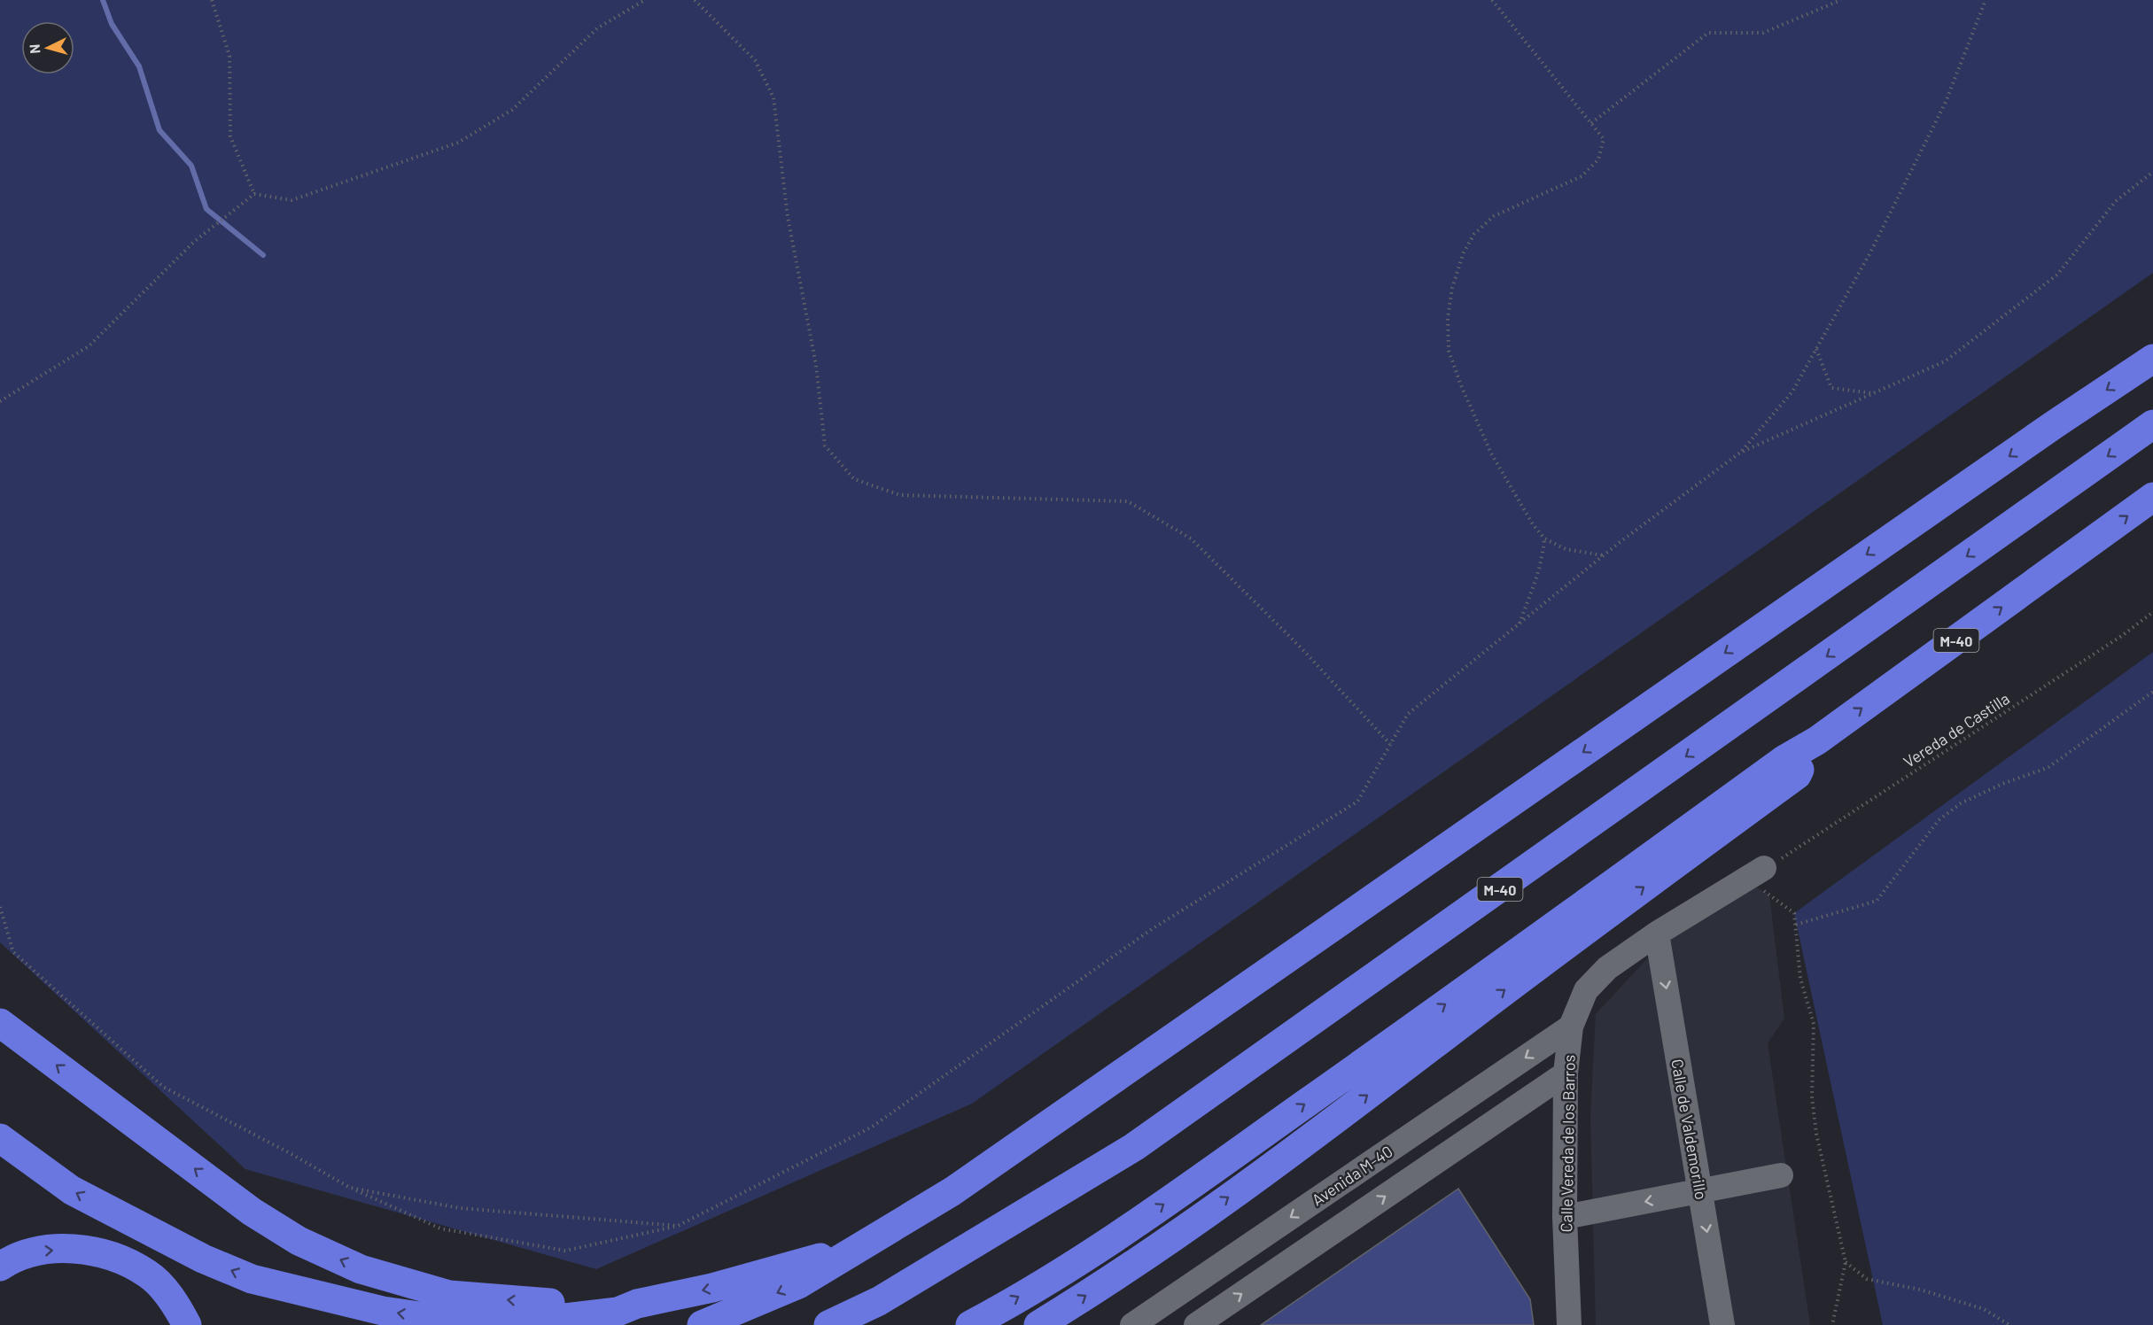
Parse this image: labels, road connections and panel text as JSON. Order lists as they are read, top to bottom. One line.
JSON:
{"streets":{"highway":["M-40"],"street":["Calle de Valdemorillo","Calle Vereda de los Barros","Avenida M-40"],"path":["Vereda de Castilla"]},"crossings":[["Vereda de Castilla","Calle Vereda de los Barros"],["Calle de Valdemorillo","Calle Vereda de los Barros"],["Calle Vereda de los Barros","Avenida M-40"]],"one_way":["Calle de Valdemorillo"],"north":"left"}
